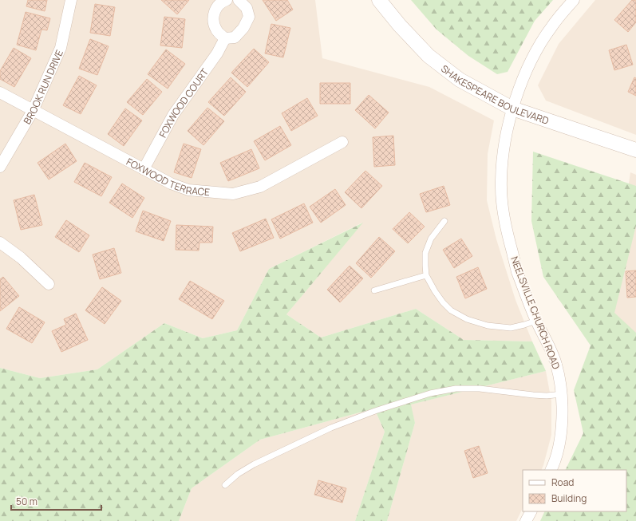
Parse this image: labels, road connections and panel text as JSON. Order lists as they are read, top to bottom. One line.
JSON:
{"streets":{"street":["BROOK RUN DRIVE","SHAKESPEARE BOULEVARD","FOXWOOD COURT","FOXWOOD TERRACE","NEELSVILLE CHURCH ROAD"]},"crossings":[["BROOK RUN DRIVE","FOXWOOD TERRACE"],["SHAKESPEARE BOULEVARD","NEELSVILLE CHURCH ROAD"],["FOXWOOD COURT","FOXWOOD TERRACE"]],"legend":["Road","Building"],"scale_bar":"50 m"}
